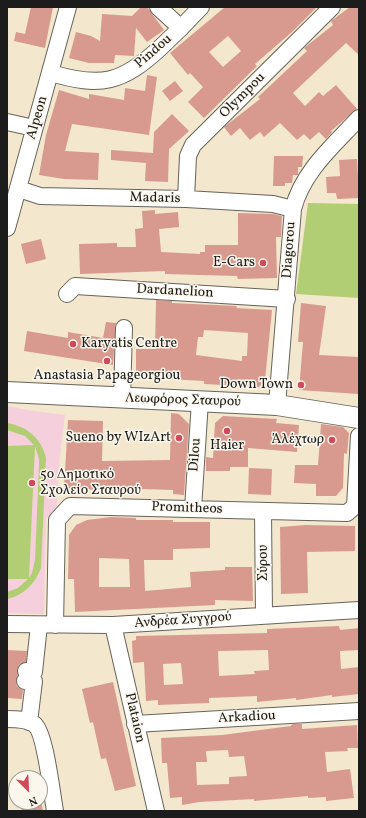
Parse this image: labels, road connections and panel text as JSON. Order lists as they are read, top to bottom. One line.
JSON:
{"streets":{"main road":["Λεωφόρος Σταυρού"],"street":["Pindou","Olympou","Alpeon","Madaris","Diagorou","Dardanelion","Dilou","Promitheos","Σύρου","Ανδρέα Συγγρού","Plataion","Arkadiou"]},"crossings":[["Pindou","Alpeon"],["Olympou","Madaris"],["Alpeon","Madaris"],["Madaris","Diagorou"],["Diagorou","Dardanelion"],["Diagorou","Λεωφόρος Σταυρού"],["Λεωφόρος Σταυρού","Dilou"],["Dilou","Promitheos"],["Promitheos","Σύρου"],["Promitheos","Ανδρέα Συγγρού"],["Σύρου","Ανδρέα Συγγρού"],["Ανδρέα Συγγρού","Plataion"],["Plataion","Arkadiou"]],"places":["E-Cars","Karyatis Centre","Anastasia Papageorgiou","Down Town","Haier","Sueno by WIzArt","Άλέχτωρ","5ο Δημοτικό Σχολείο Σταυρού"],"north":"bottom right"}
